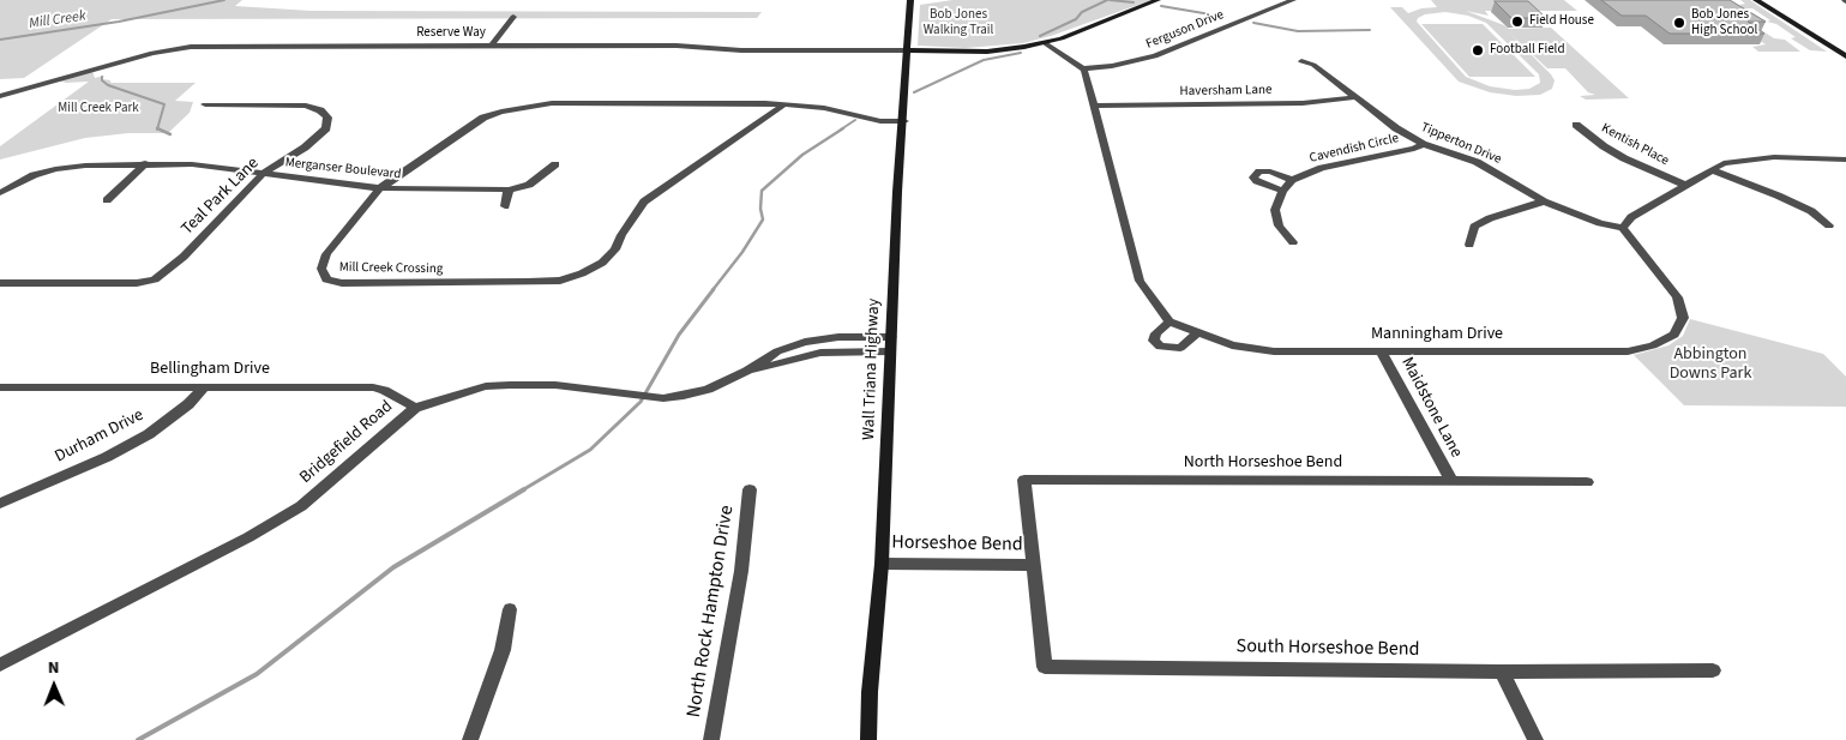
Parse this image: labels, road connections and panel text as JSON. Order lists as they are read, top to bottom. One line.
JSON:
{"streets":{"main road":["Wall Triana Highway"],"street":["Ferguson Drive","Reserve Way","Haversham Lane","Tipperton Drive","Kentish Place","Cavendish Circle","Merganser Boulevard","Teal Park Lane","Mill Creek Crossing","Manningham Drive","Bellingham Drive","Maidstone Lane","Durham Drive","Bridgefield Road","North Horseshoe Bend","Horseshoe Bend","North Rock Hampton Drive","South Horseshoe Bend"]},"crossings":[["Reserve Way","Wall Triana Highway"],["Haversham Lane","Tipperton Drive"],["Tipperton Drive","Cavendish Circle"],["Tipperton Drive","Manningham Drive"],["Merganser Boulevard","Teal Park Lane"],["Merganser Boulevard","Mill Creek Crossing"],["Mill Creek Crossing","Wall Triana Highway"],["Manningham Drive","Maidstone Lane"],["Bellingham Drive","Durham Drive"],["Bellingham Drive","Bridgefield Road"],["Wall Triana Highway","Bridgefield Road"],["Wall Triana Highway","Horseshoe Bend"],["Maidstone Lane","North Horseshoe Bend"],["North Horseshoe Bend","Horseshoe Bend"],["North Horseshoe Bend","South Horseshoe Bend"],["Horseshoe Bend","South Horseshoe Bend"]],"water":["Mill Creek"],"parks":["Bob Jones Walking Trail","Mill Creek Park","Abbington Downs Park"],"places":["Field House","Bob Jones High School","Football Field"],"north":"top"}
